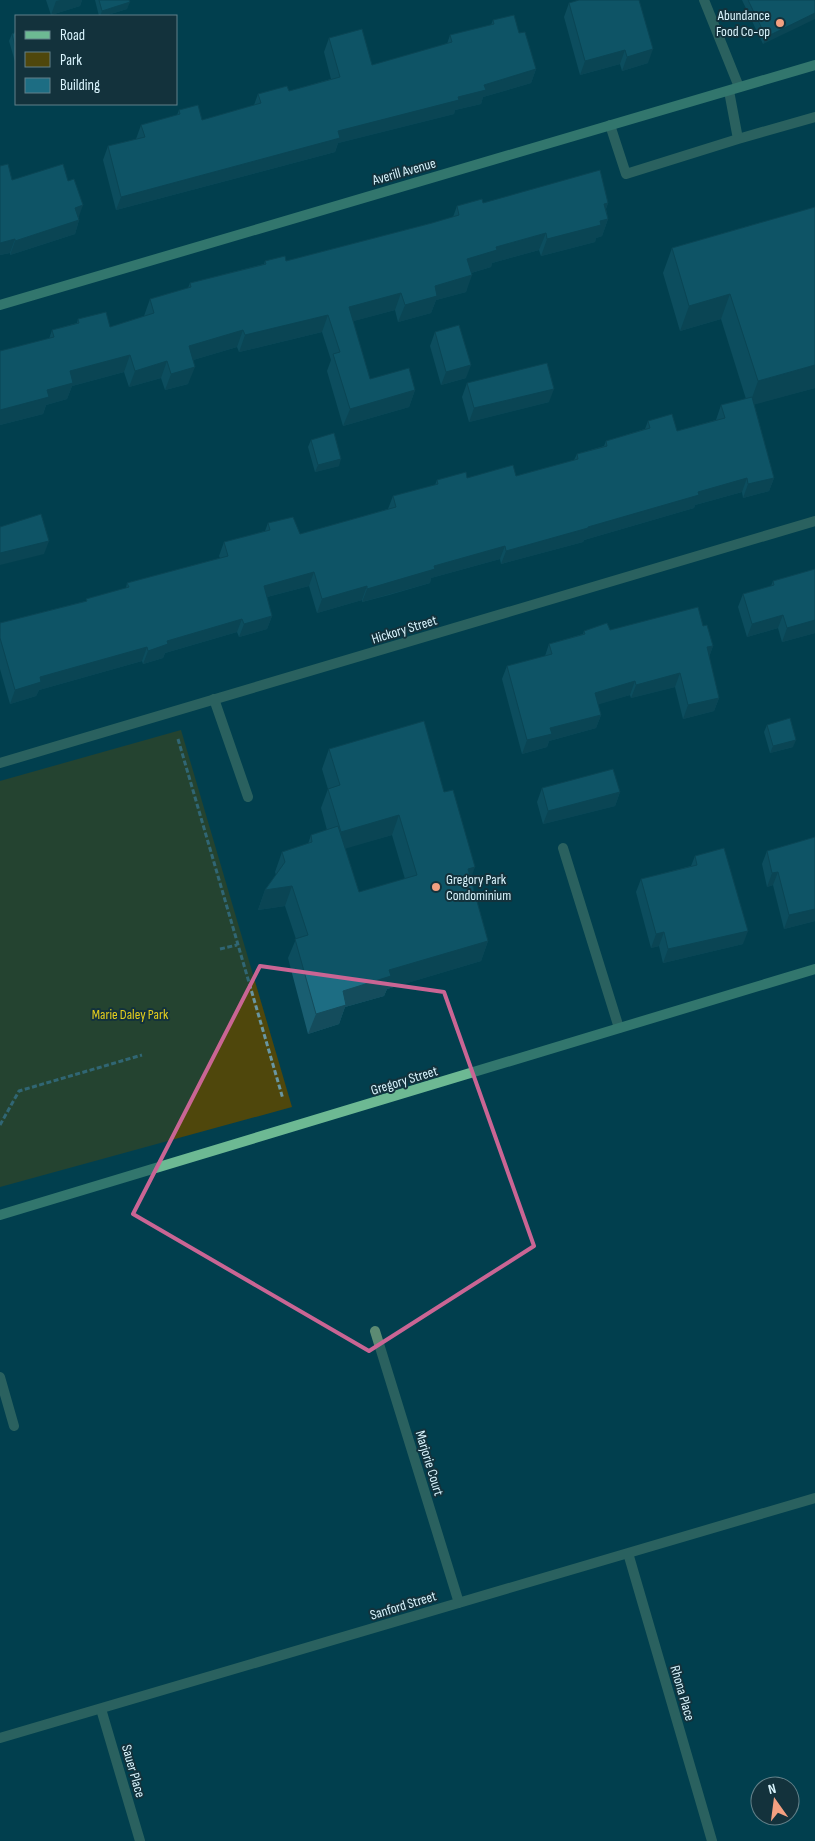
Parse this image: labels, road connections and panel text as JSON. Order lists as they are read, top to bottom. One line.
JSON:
{"streets":{"street":["Averill Avenue","Hickory Street","Gregory Street","Marjorie Court","Sanford Street","Rhona Place","Sauer Place"]},"crossings":[["Marjorie Court","Sanford Street"],["Sanford Street","Rhona Place"],["Sanford Street","Sauer Place"]],"parks":["Marie Daley Park"],"places":["Abundance Food Co-op","Gregory Park Condominium"],"legend":["Road","Park","Building"],"north":"top"}
